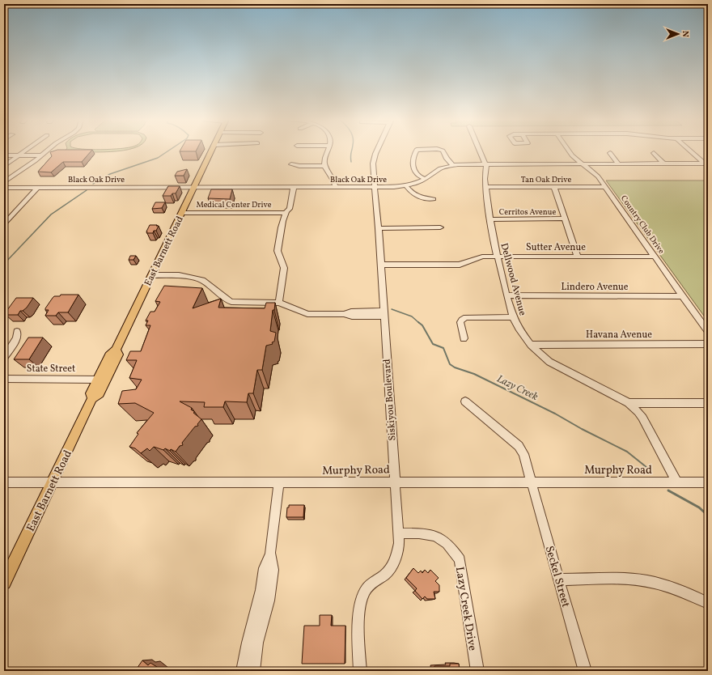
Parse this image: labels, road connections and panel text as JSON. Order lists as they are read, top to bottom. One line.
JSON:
{"streets":{"main road":["East Barnett Road"],"street":["Black Oak Drive","Tan Oak Drive","Medical Center Drive","Cerritos Avenue","Country Club Drive","Sutter Avenue","Dellwood Avenue","Lindero Avenue","Havana Avenue","State Street","Siskiyou Boulevard","Murphy Road","Seckel Street","Lazy Creek Drive"]},"crossings":[["Black Oak Drive","Medical Center Drive"],["Black Oak Drive","Country Club Drive"],["Black Oak Drive","East Barnett Road"],["Black Oak Drive","Dellwood Avenue"],["Black Oak Drive","Siskiyou Boulevard"],["Tan Oak Drive","Country Club Drive"],["Tan Oak Drive","Dellwood Avenue"],["Medical Center Drive","East Barnett Road"],["Cerritos Avenue","Dellwood Avenue"],["Country Club Drive","Sutter Avenue"],["Country Club Drive","Lindero Avenue"],["Sutter Avenue","Dellwood Avenue"],["Sutter Avenue","Siskiyou Boulevard"],["East Barnett Road","State Street"],["East Barnett Road","Murphy Road"],["Dellwood Avenue","Lindero Avenue"],["Dellwood Avenue","Havana Avenue"],["Dellwood Avenue","Murphy Road"],["Siskiyou Boulevard","Murphy Road"],["Siskiyou Boulevard","Lazy Creek Drive"],["Murphy Road","Seckel Street"]],"water":["Lazy Creek"],"north":"right"}
